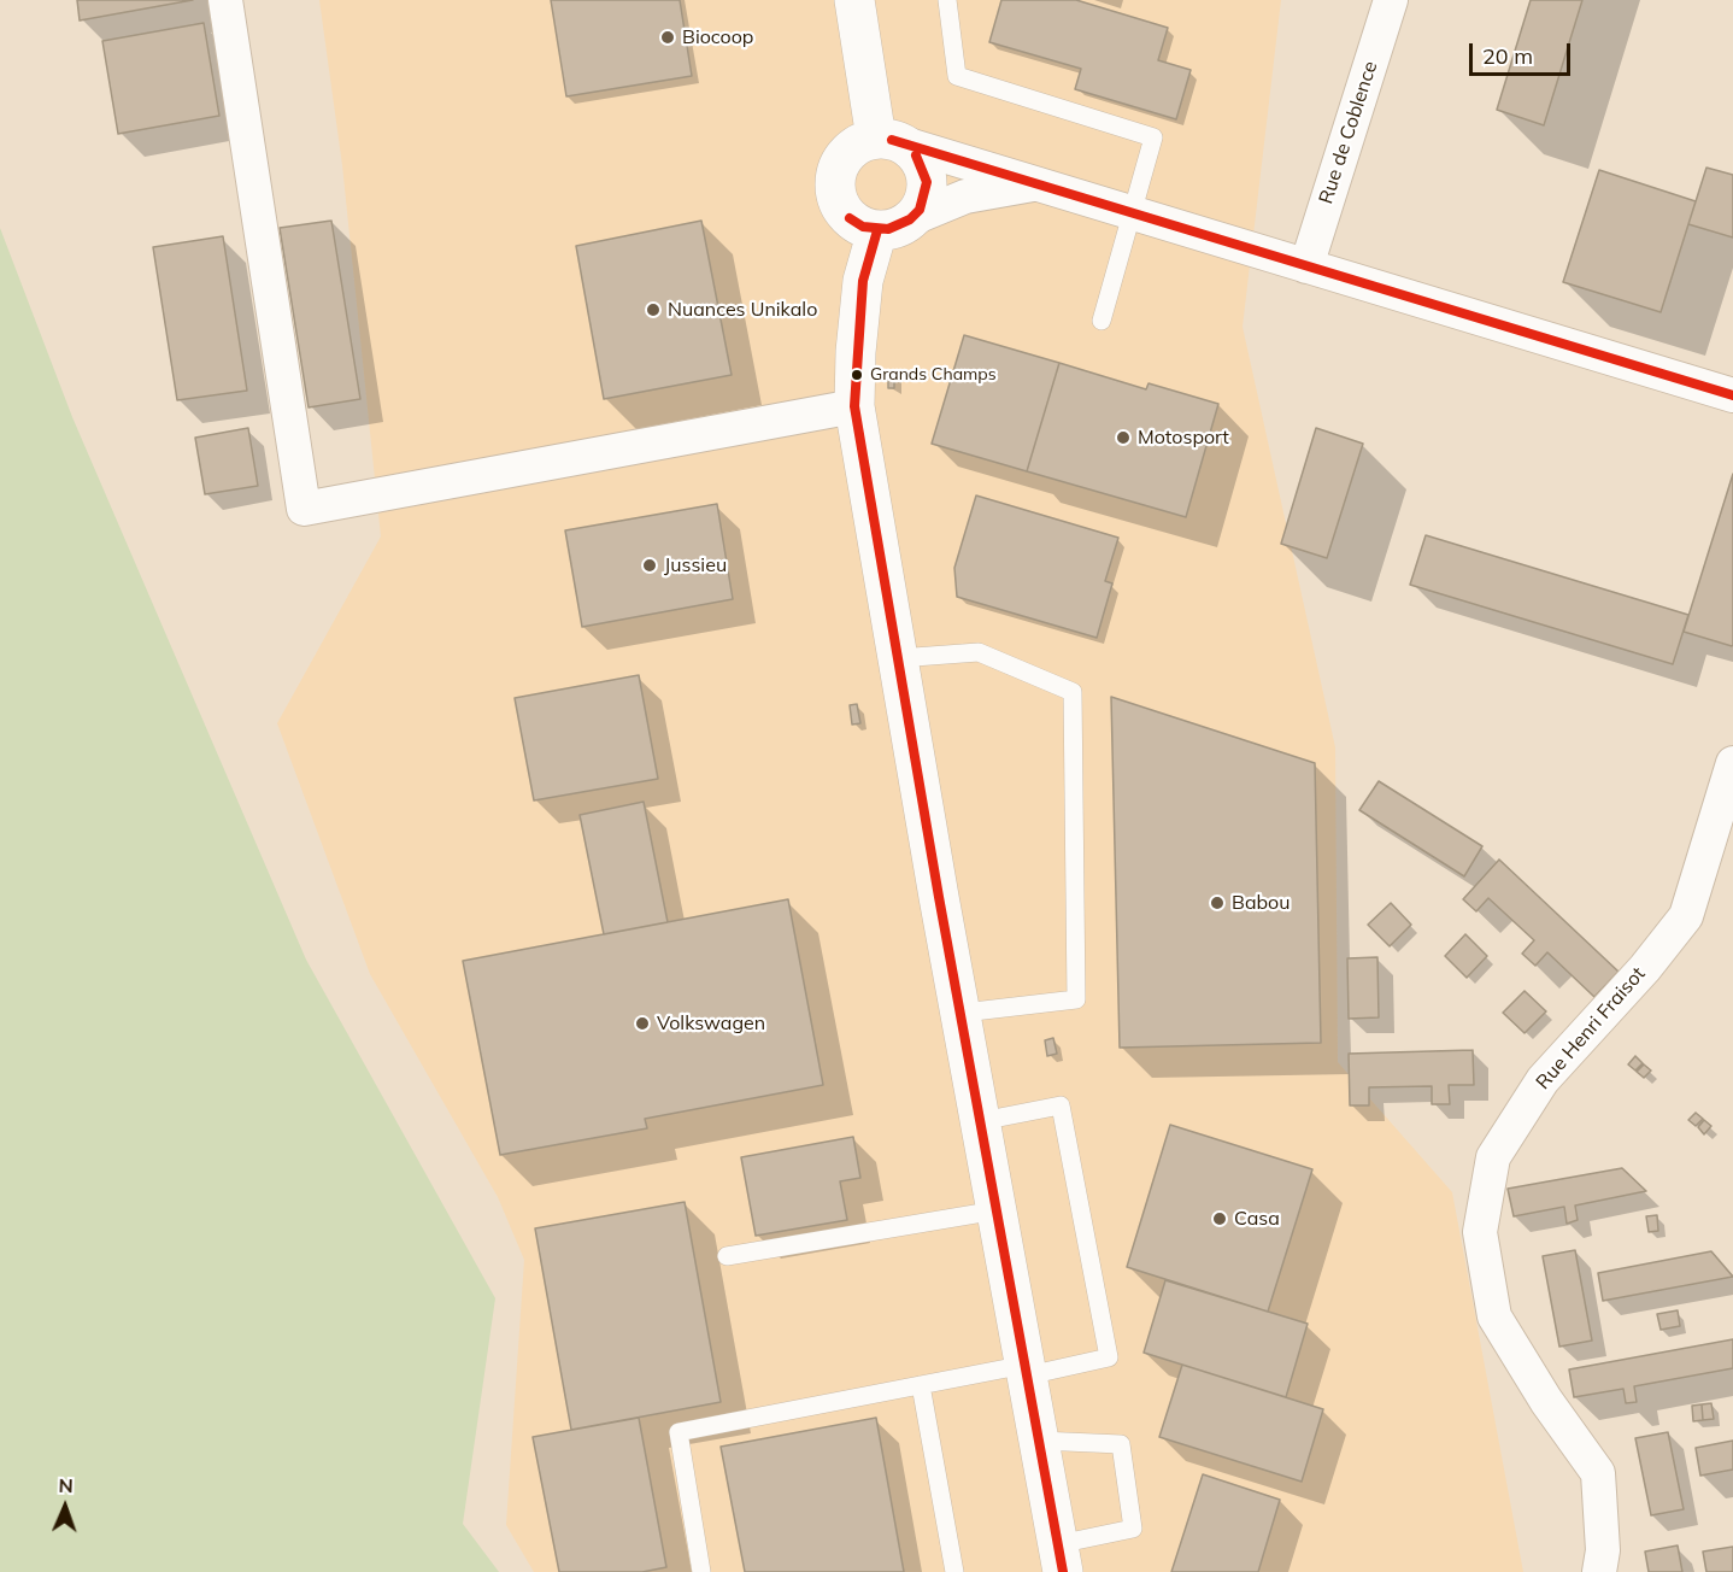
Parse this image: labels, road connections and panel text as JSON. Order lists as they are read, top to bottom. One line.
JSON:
{"streets":{"street":["Rue de Coblence","Rue Henri Fraisot"]},"places":["Biocoop","Nuances Unikalo","Grands Champs","Motosport","Jussieu","Babou","Volkswagen","Casa"],"scale_bar":"20 m","north":"top"}
